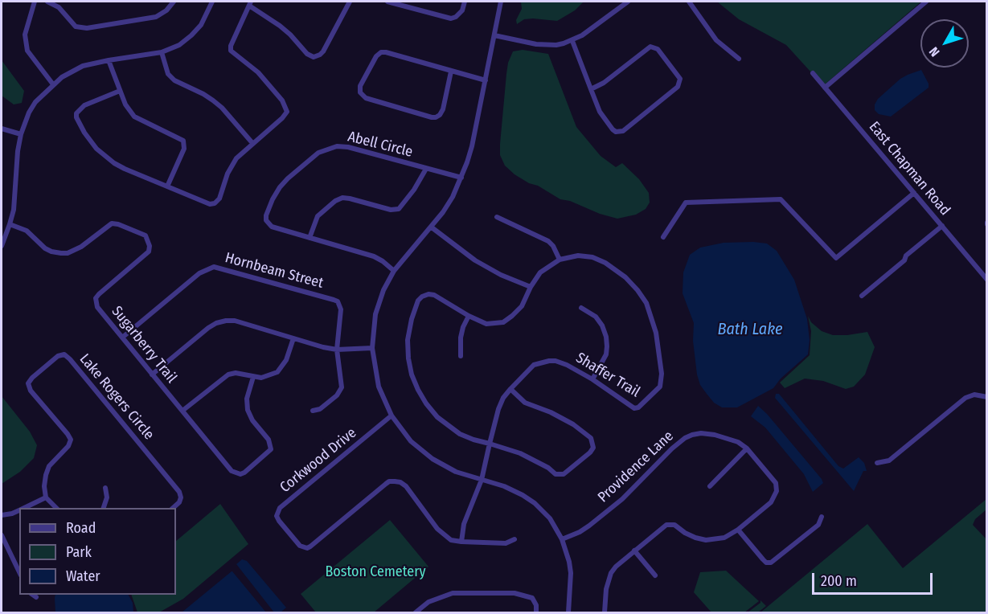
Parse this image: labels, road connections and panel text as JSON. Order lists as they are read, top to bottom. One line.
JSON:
{"streets":{"street":["Abell Circle","East Chapman Road","Hornbeam Street","Sugarberry Trail","Shaffer Trail","Lake Rogers Circle","Corkwood Drive","Providence Lane"]},"crossings":[["Hornbeam Street","Sugarberry Trail"],["Shaffer Trail","Corkwood Drive"]],"water":["Bath Lake"],"parks":["Boston Cemetery"],"legend":["Road","Park","Water"],"scale_bar":"200 m","north":"bottom left"}
